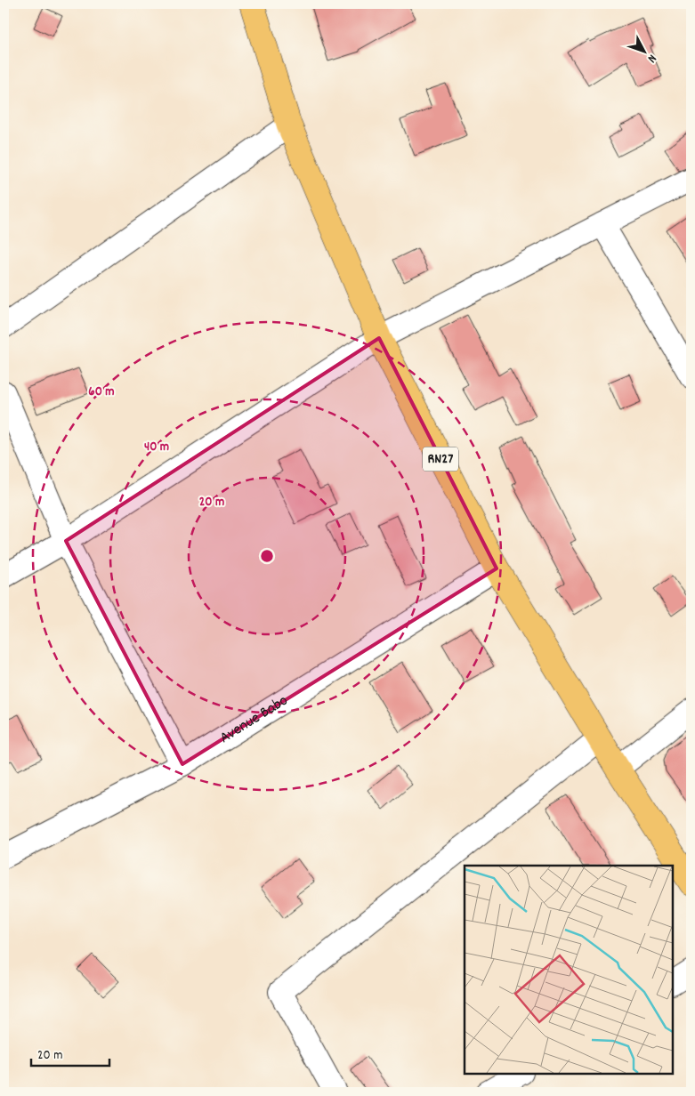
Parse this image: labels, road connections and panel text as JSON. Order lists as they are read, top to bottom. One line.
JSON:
{"streets":{"main road":["RN27"],"street":["Avenue Babo"]},"crossings":[["RN27","Avenue Babo"]],"scale_bar":"20 m","north":"bottom right","rings":["60 m","40 m","20 m"]}
